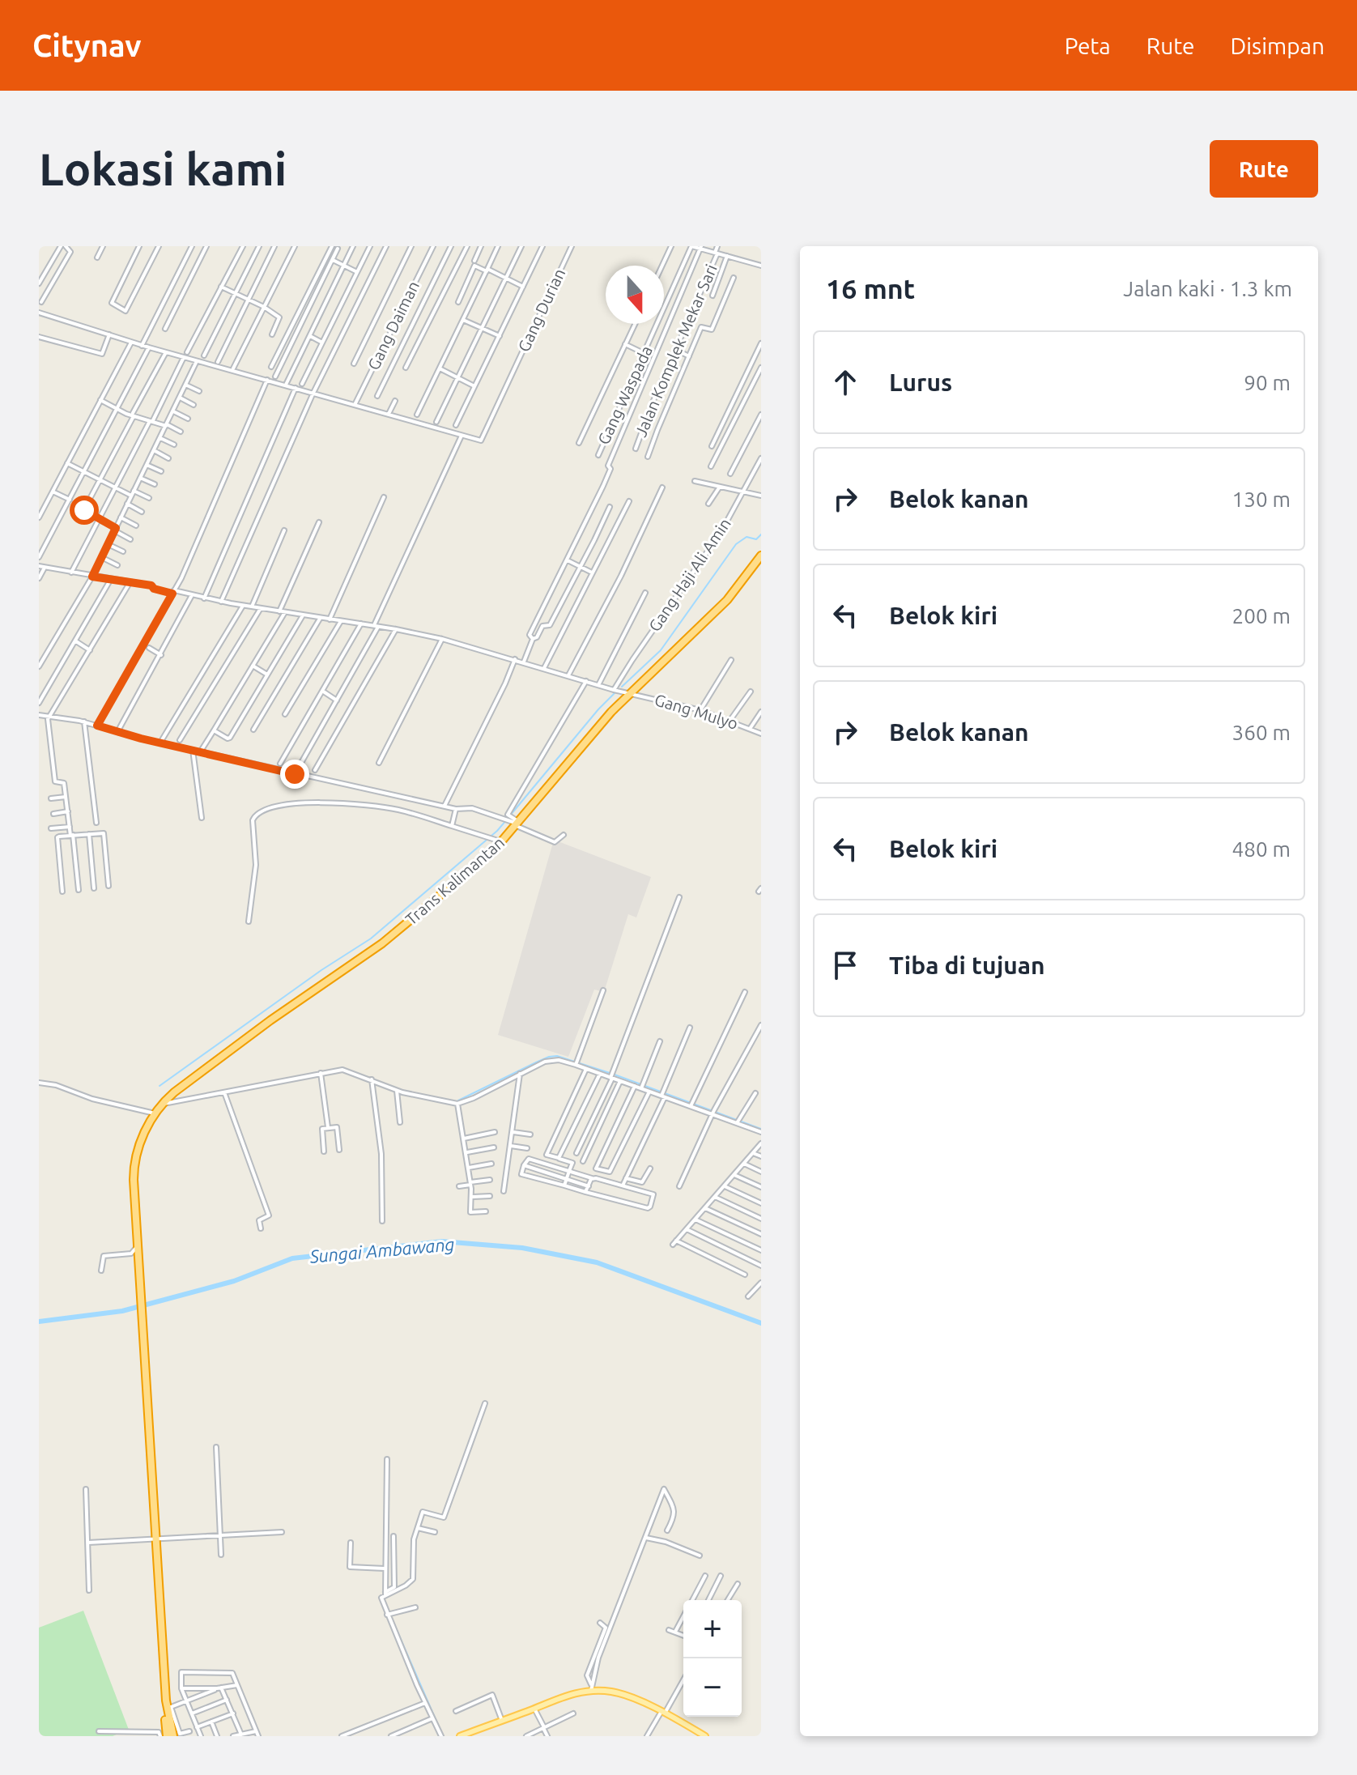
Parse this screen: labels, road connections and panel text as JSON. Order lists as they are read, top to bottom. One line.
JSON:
{"streets":{"highway":["Trans Kalimantan"],"street":["Gang Durian","Gang Daiman","Jalan Komplek Mekar Sari","Gang Waspada","Gang Haji Ali Amin","Gang Mulyo"]},"crossings":[["Gang Haji Ali Amin","Gang Mulyo"],["Gang Mulyo","Trans Kalimantan"]],"water":["Sungai Ambawang"],"north":"bottom","page":{"header":"Citynav","nav":["Peta","Rute","Disimpan"],"buttons":"Rute","title":"Lokasi kami","heading":["16 mnt","Jalan kaki · 1.3 km"],"list":[["Lurus","90 m"],["Belok kanan","130 m"],["Belok kiri","200 m"],["Belok kanan","360 m"],["Belok kiri","480 m"],"Tiba di tujuan"],"map_buttons":["+","−"]}}
